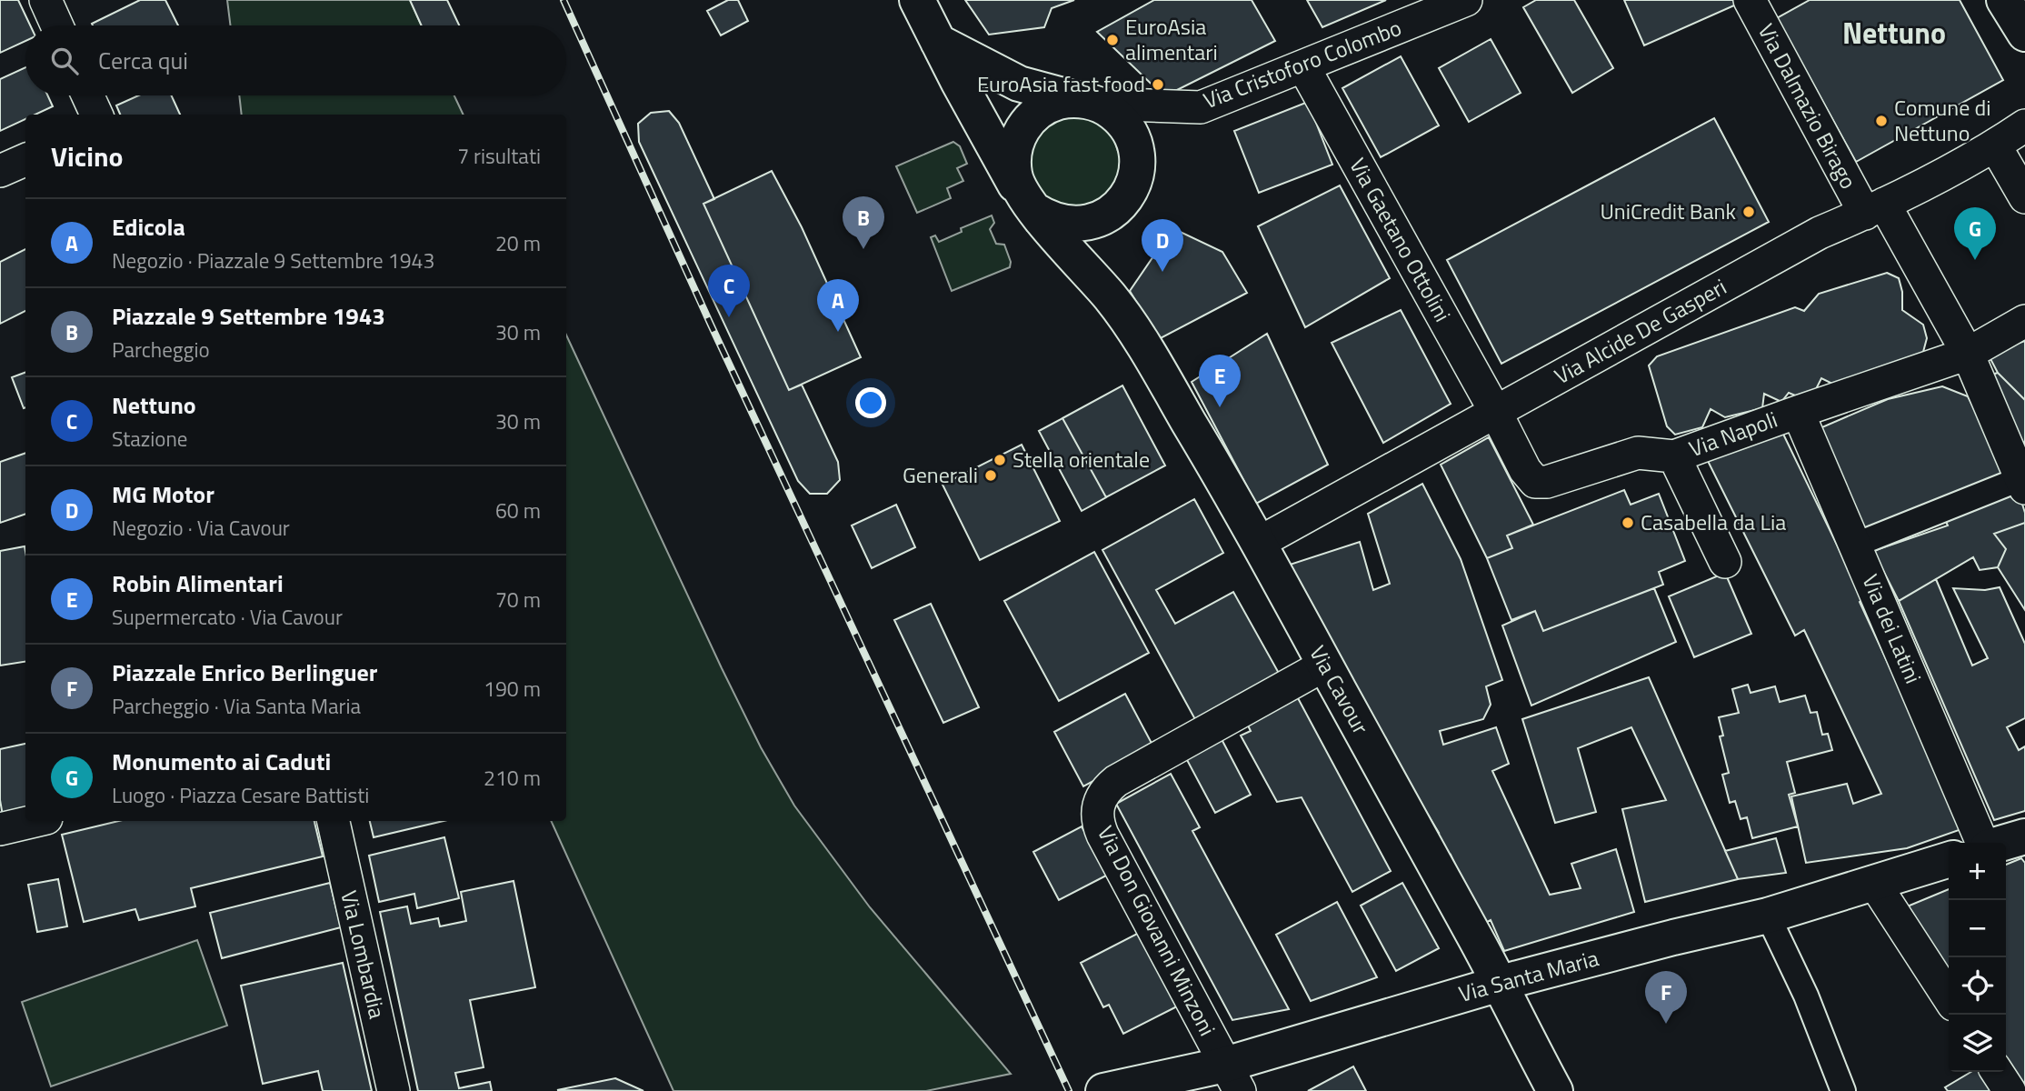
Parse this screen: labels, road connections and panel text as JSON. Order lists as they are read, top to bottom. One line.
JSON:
{"streets":{"main road":["Via Cavour","Via Santa Maria"],"street":["Via Cristoforo Colombo","Via Dalmazio Birago","Via Gaetano Ottolini","Via Alcide De Gasperi","Via Napoli","Via dei Latini","Via Don Giovanni Minzoni","Via Lombardia"]},"crossings":[["Via Cristoforo Colombo","Via Gaetano Ottolini"],["Via Cristoforo Colombo","Via Cavour"],["Via Dalmazio Birago","Via Alcide De Gasperi"],["Via Dalmazio Birago","Via Napoli"],["Via Gaetano Ottolini","Via Alcide De Gasperi"],["Via Gaetano Ottolini","Via Napoli"],["Via Alcide De Gasperi","Via Napoli"],["Via Alcide De Gasperi","Via Cavour"],["Via Napoli","Via dei Latini"],["Via Cavour","Via Don Giovanni Minzoni"],["Via Cavour","Via Santa Maria"],["Via Don Giovanni Minzoni","Via Santa Maria"]],"districts":["Nettuno"],"places":["EuroAsia alimentari","EuroAsia fast food","Comune di Nettuno","UniCredit Bank","Stella orientale","Generali","Casabella da Lia"],"page":{"search":"Cerca qui","heading":["Vicino","7 risultati"],"pins":["B","G","D","C","A","E","F"],"list":[{"mark":"A","name":"Edicola","note":"Negozio · Piazzale 9 Settembre 1943","value":"20 m"},{"mark":"B","name":"Piazzale 9 Settembre 1943","note":"Parcheggio","value":"30 m"},{"mark":"C","name":"Nettuno","note":"Stazione","value":"30 m"},{"mark":"D","name":"MG Motor","note":"Negozio · Via Cavour","value":"60 m"},{"mark":"E","name":"Robin Alimentari","note":"Supermercato · Via Cavour","value":"70 m"},{"mark":"F","name":"Piazzale Enrico Berlinguer","note":"Parcheggio · Via Santa Maria","value":"190 m"},{"mark":"G","name":"Monumento ai Caduti","note":"Luogo · Piazza Cesare Battisti","value":"210 m"}],"map_buttons":["+","−"]}}
